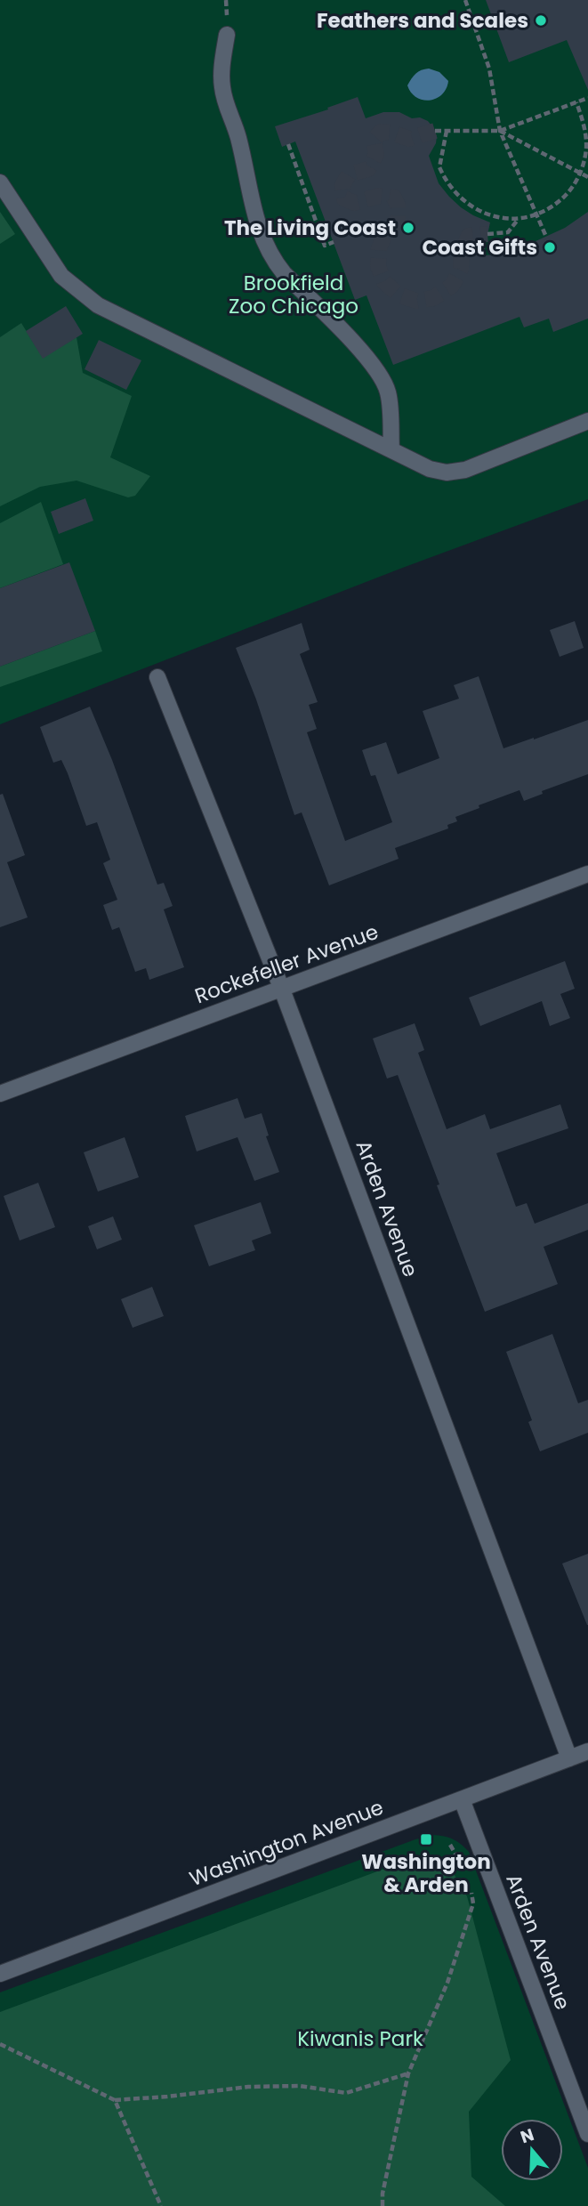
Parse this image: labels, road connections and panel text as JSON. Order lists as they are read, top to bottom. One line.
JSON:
{"streets":{"street":["Rockefeller Avenue","Arden Avenue","Washington Avenue"]},"crossings":[["Rockefeller Avenue","Arden Avenue"],["Arden Avenue","Washington Avenue"]],"parks":["Brookfield Zoo Chicago","Kiwanis Park"],"places":{"other":["Feathers and Scales","The Living Coast","Coast Gifts"],"transit":["Washington & Arden"]},"north":"top"}
